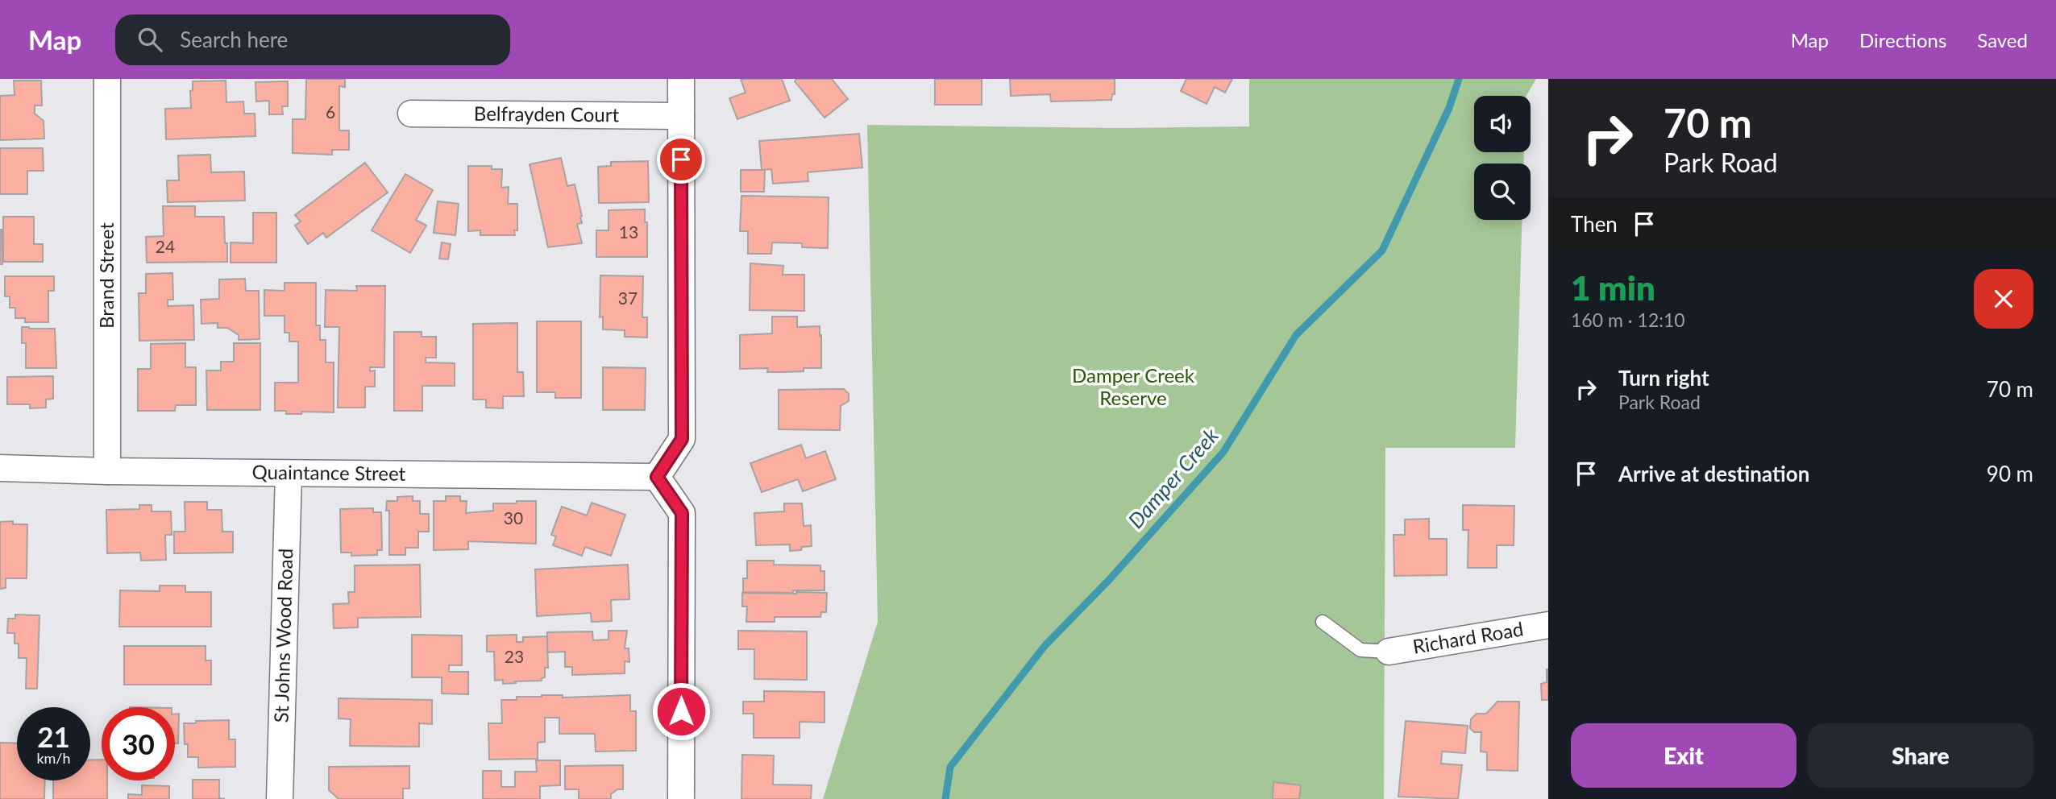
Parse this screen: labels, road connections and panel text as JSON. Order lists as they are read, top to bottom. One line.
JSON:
{"streets":{"street":["Belfrayden Court","Brand Street","Quaintance Street","St Johns Wood Road","Richard Road"]},"crossings":[["Brand Street","Quaintance Street"],["Quaintance Street","St Johns Wood Road"]],"water":["Damper Creek"],"parks":["Damper Creek Reserve"],"house_numbers":["6","13","24","37","30","23"],"page":{"header":"Map","search":"Search here","nav":["Map","Directions","Saved"],"turn":["70 m","Park Road"],"then":"Then","heading":["1 min","160 m · 12:10"],"list":[{"name":"Turn right","note":"Park Road","value":"70 m"},{"name":"Arrive at destination","value":"90 m"}],"speed":"21 km/h","limit":"30","buttons":["Exit","Share"]}}
